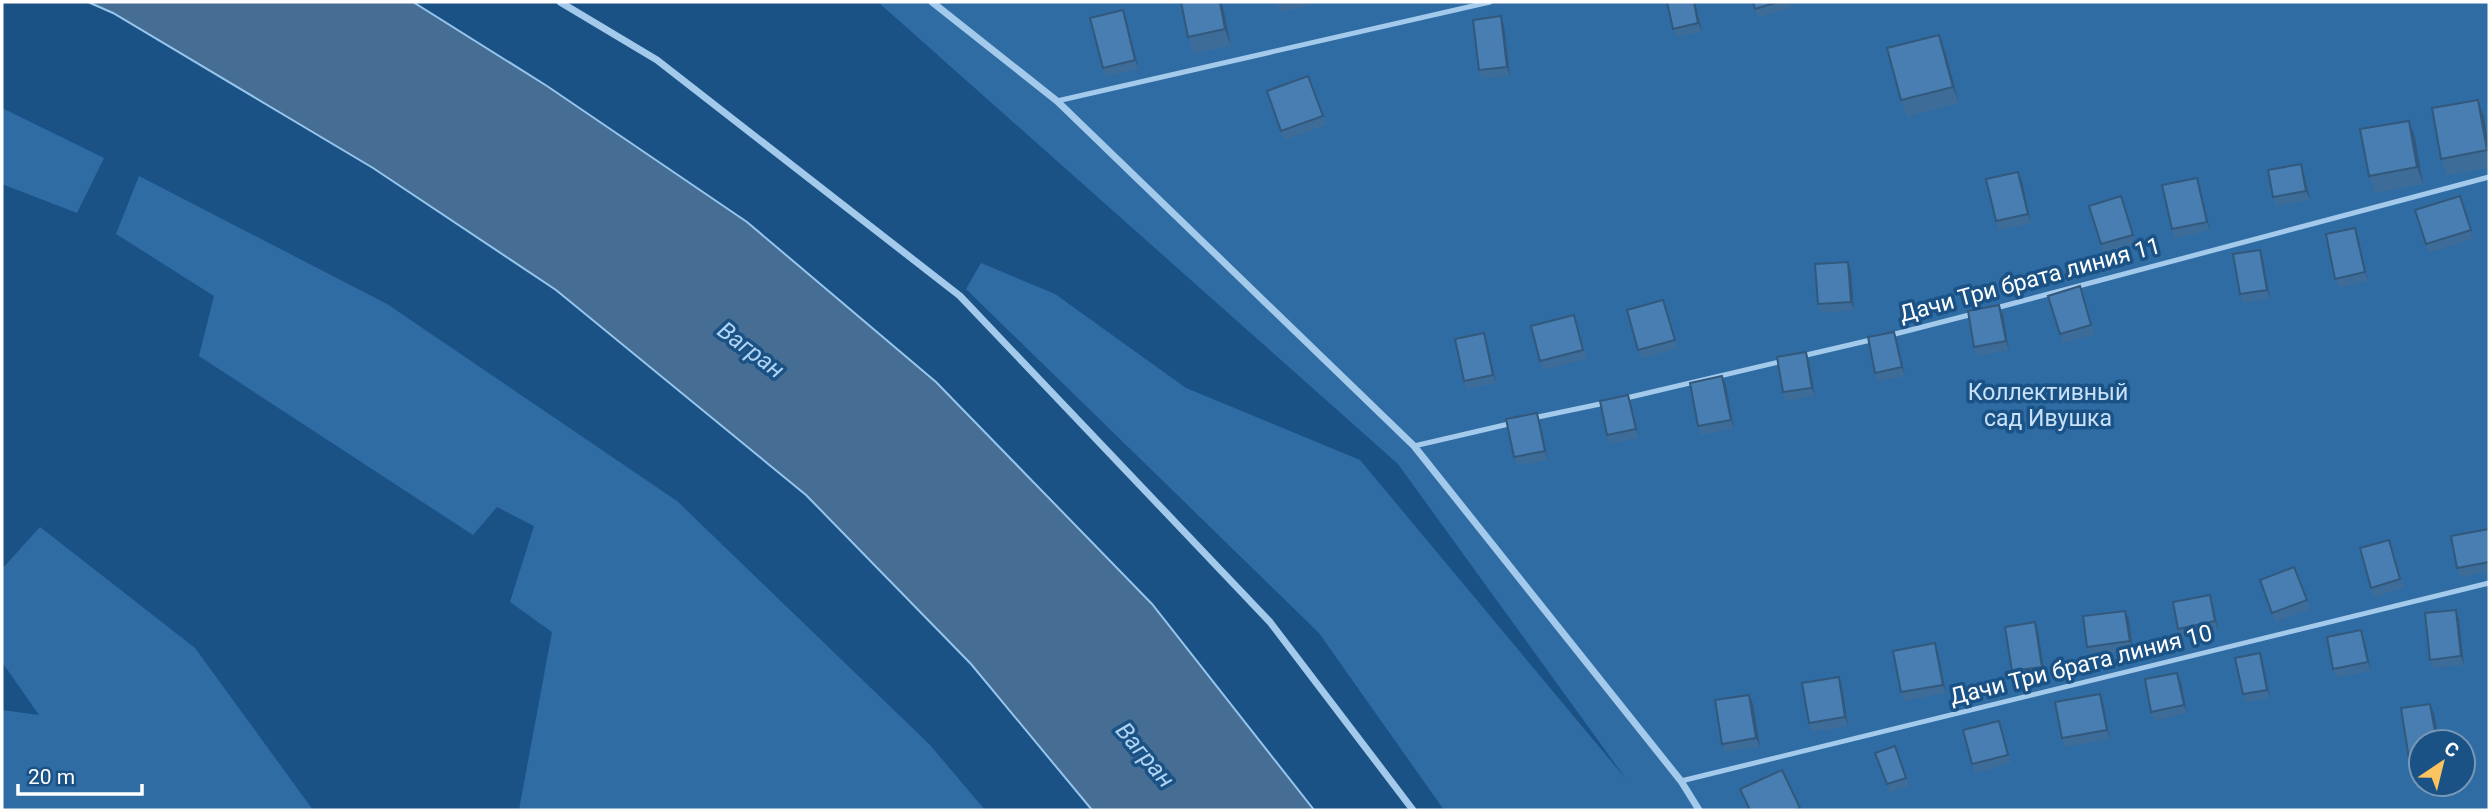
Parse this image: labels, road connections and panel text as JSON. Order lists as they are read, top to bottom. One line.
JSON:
{"streets":{"lane":["Дачи Три брата линия 11","Дачи Три брата линия 10"]},"water":["Вагран"],"parks":["Коллективный сад Ивушка"],"scale_bar":"20 m","north":"top right"}
